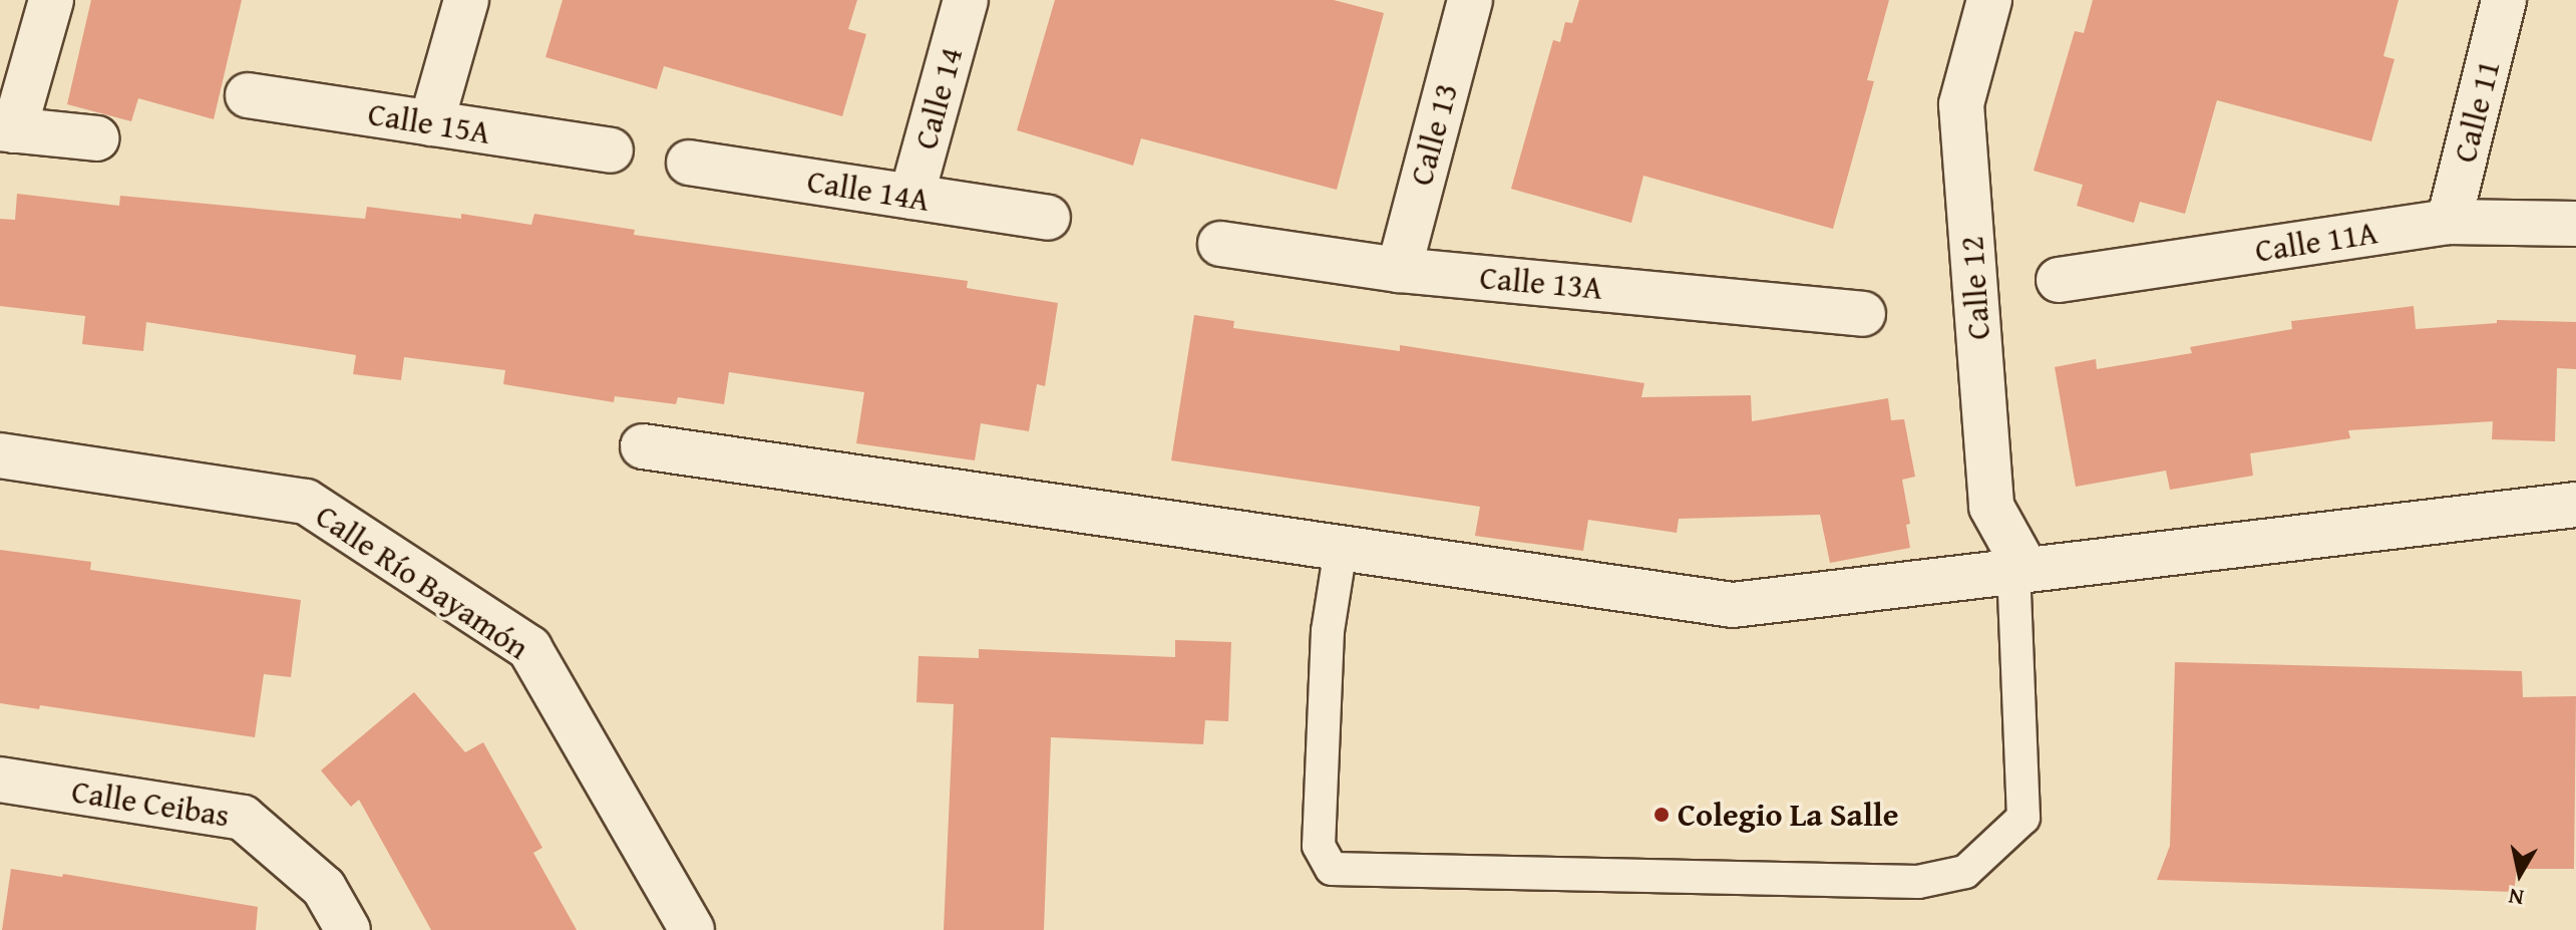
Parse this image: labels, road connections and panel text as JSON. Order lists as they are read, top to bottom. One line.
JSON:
{"streets":{"street":["Calle 14","Calle 11","Calle 15A","Calle 13","Calle 14A","Calle 11A","Calle 13A","Calle 12","Calle Río Bayamón","Calle Ceibas"]},"crossings":[["Calle 14","Calle 14A"],["Calle 11","Calle 11A"],["Calle 13","Calle 13A"]],"places":["Colegio La Salle"],"north":"bottom"}
